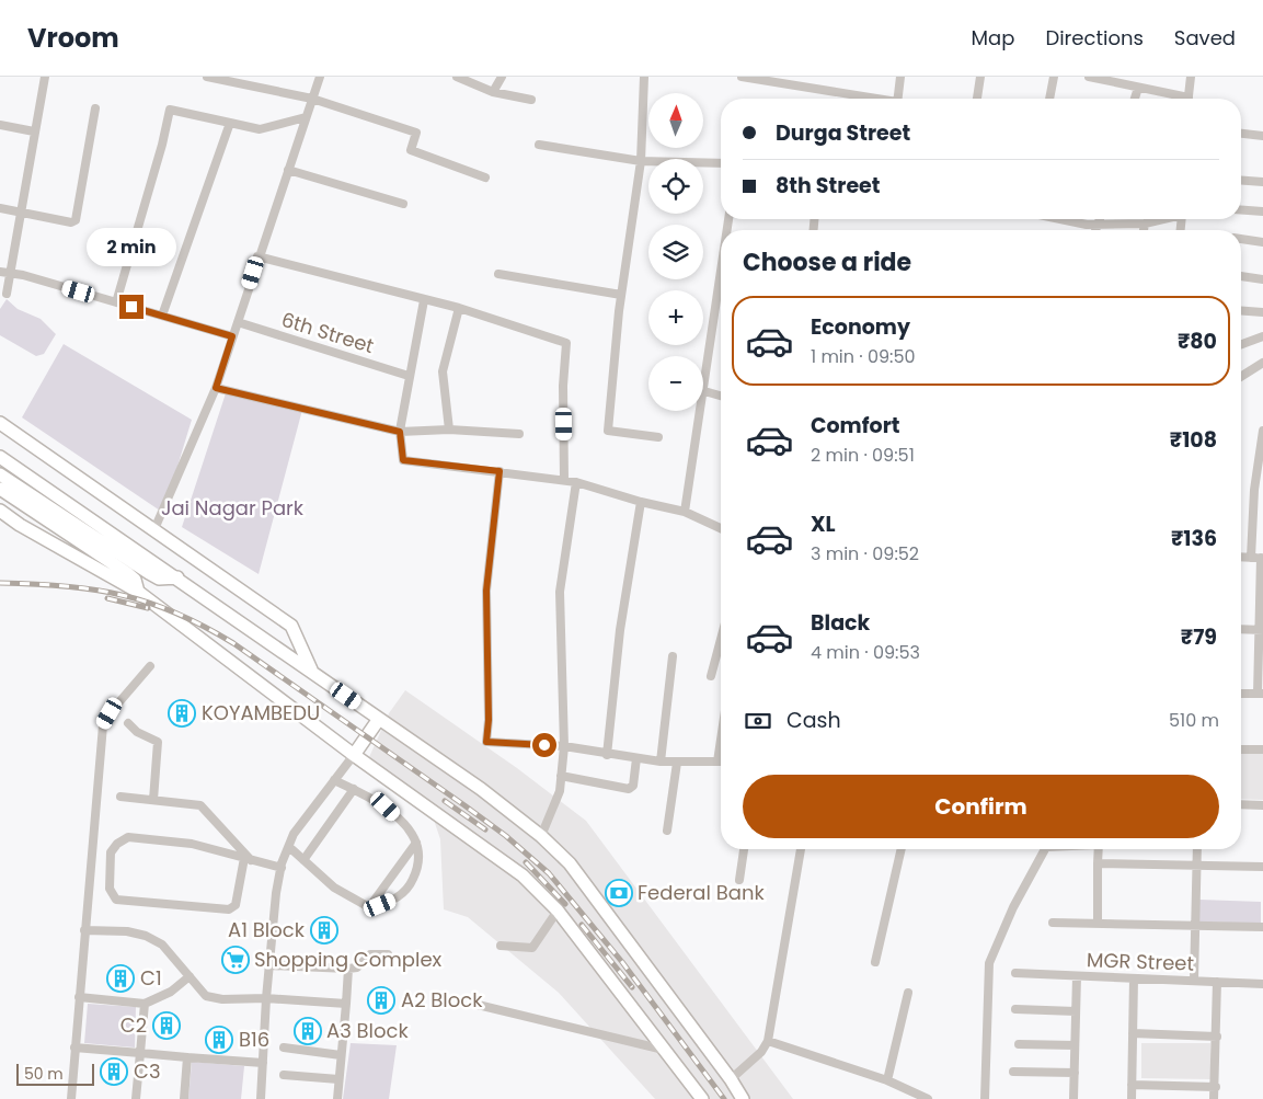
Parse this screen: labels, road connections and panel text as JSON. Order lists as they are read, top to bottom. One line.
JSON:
{"streets":{"street":["6th Street","MGR Street"]},"parks":["Jai Nagar Park"],"places":{"building":["KOYAMBEDU","A1 Block","C1","A2 Block","C2","A3 Block","B16","C3"],"bank":["Federal Bank"],"supermarket":["Shopping Complex"]},"scale_bar":"50 m","north":"top","page":{"header":"Vroom","nav":["Map","Directions","Saved"],"map_buttons":["+","−"],"banner":["Durga Street","8th Street"],"bubble":"2 min","heading":"Choose a ride","list":[{"name":"Economy","note":"1 min · 09:50","value":"₹80"},{"name":"Comfort","note":"2 min · 09:51","value":"₹108"},{"name":"XL","note":"3 min · 09:52","value":"₹136"},{"name":"Black","note":"4 min · 09:53","value":"₹79"}],"pay":["Cash","510 m"],"buttons":"Confirm","scale":"50 m"}}
